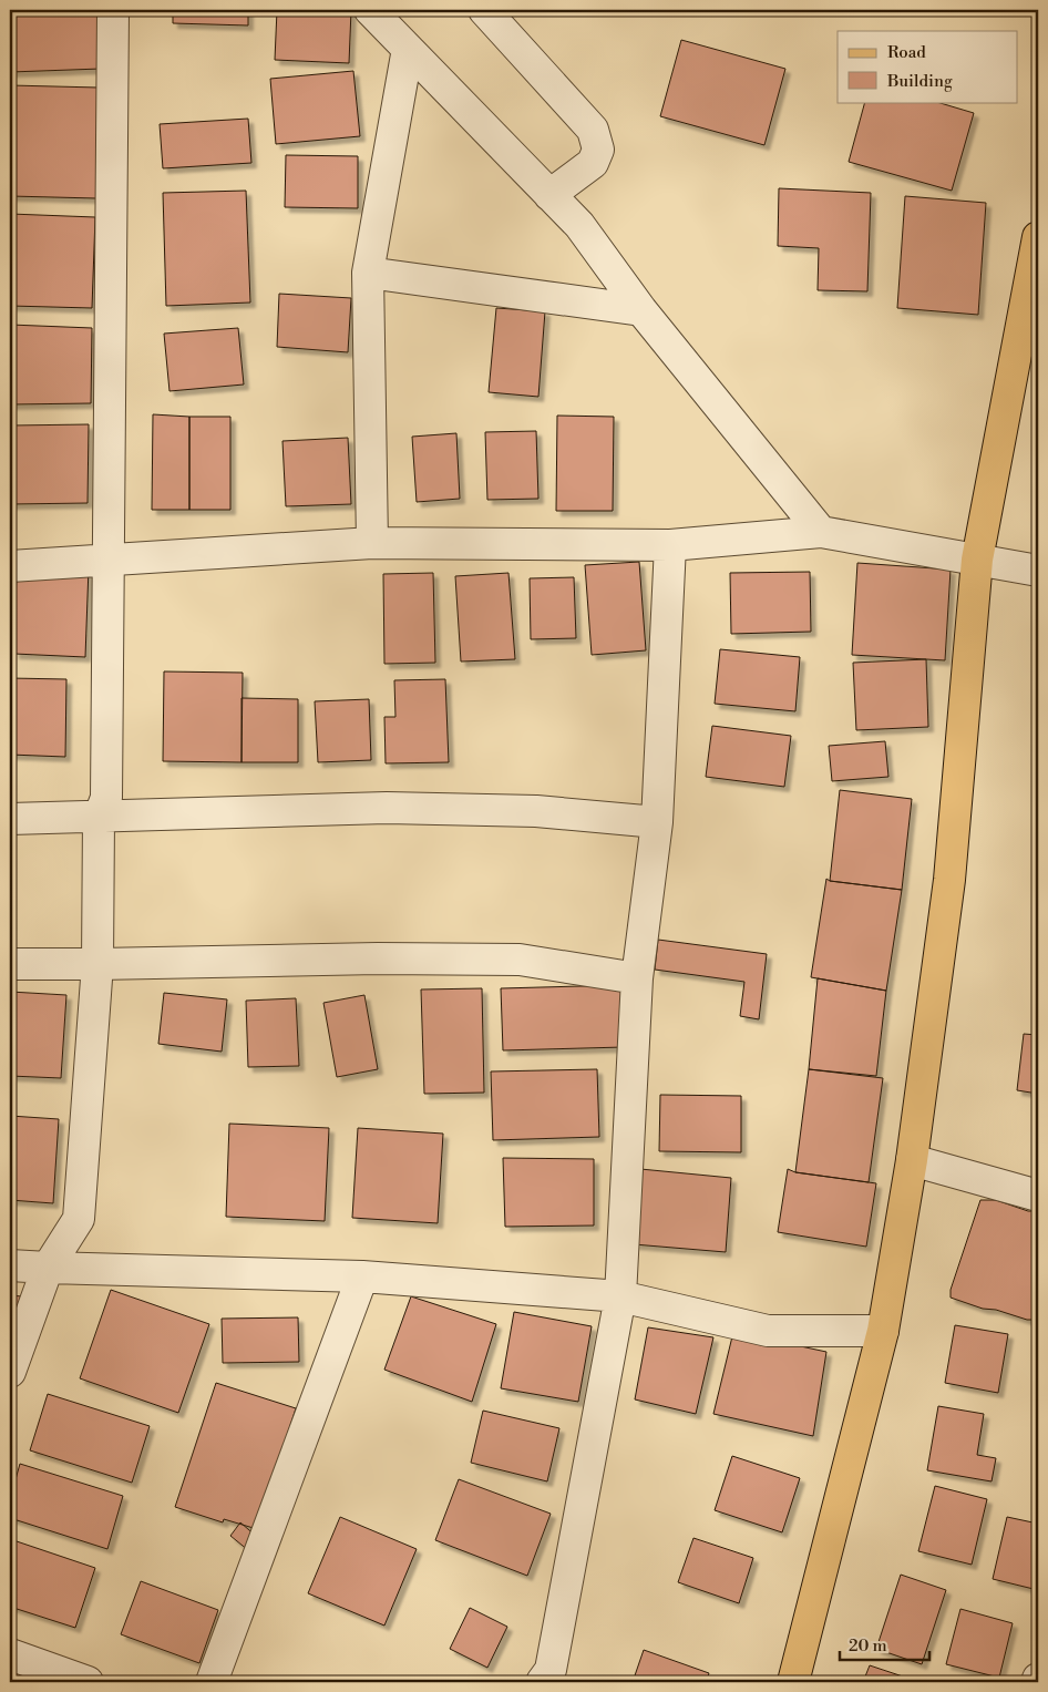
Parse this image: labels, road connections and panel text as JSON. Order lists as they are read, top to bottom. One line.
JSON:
{"legend":["Road","Building"],"scale_bar":"20 m"}
